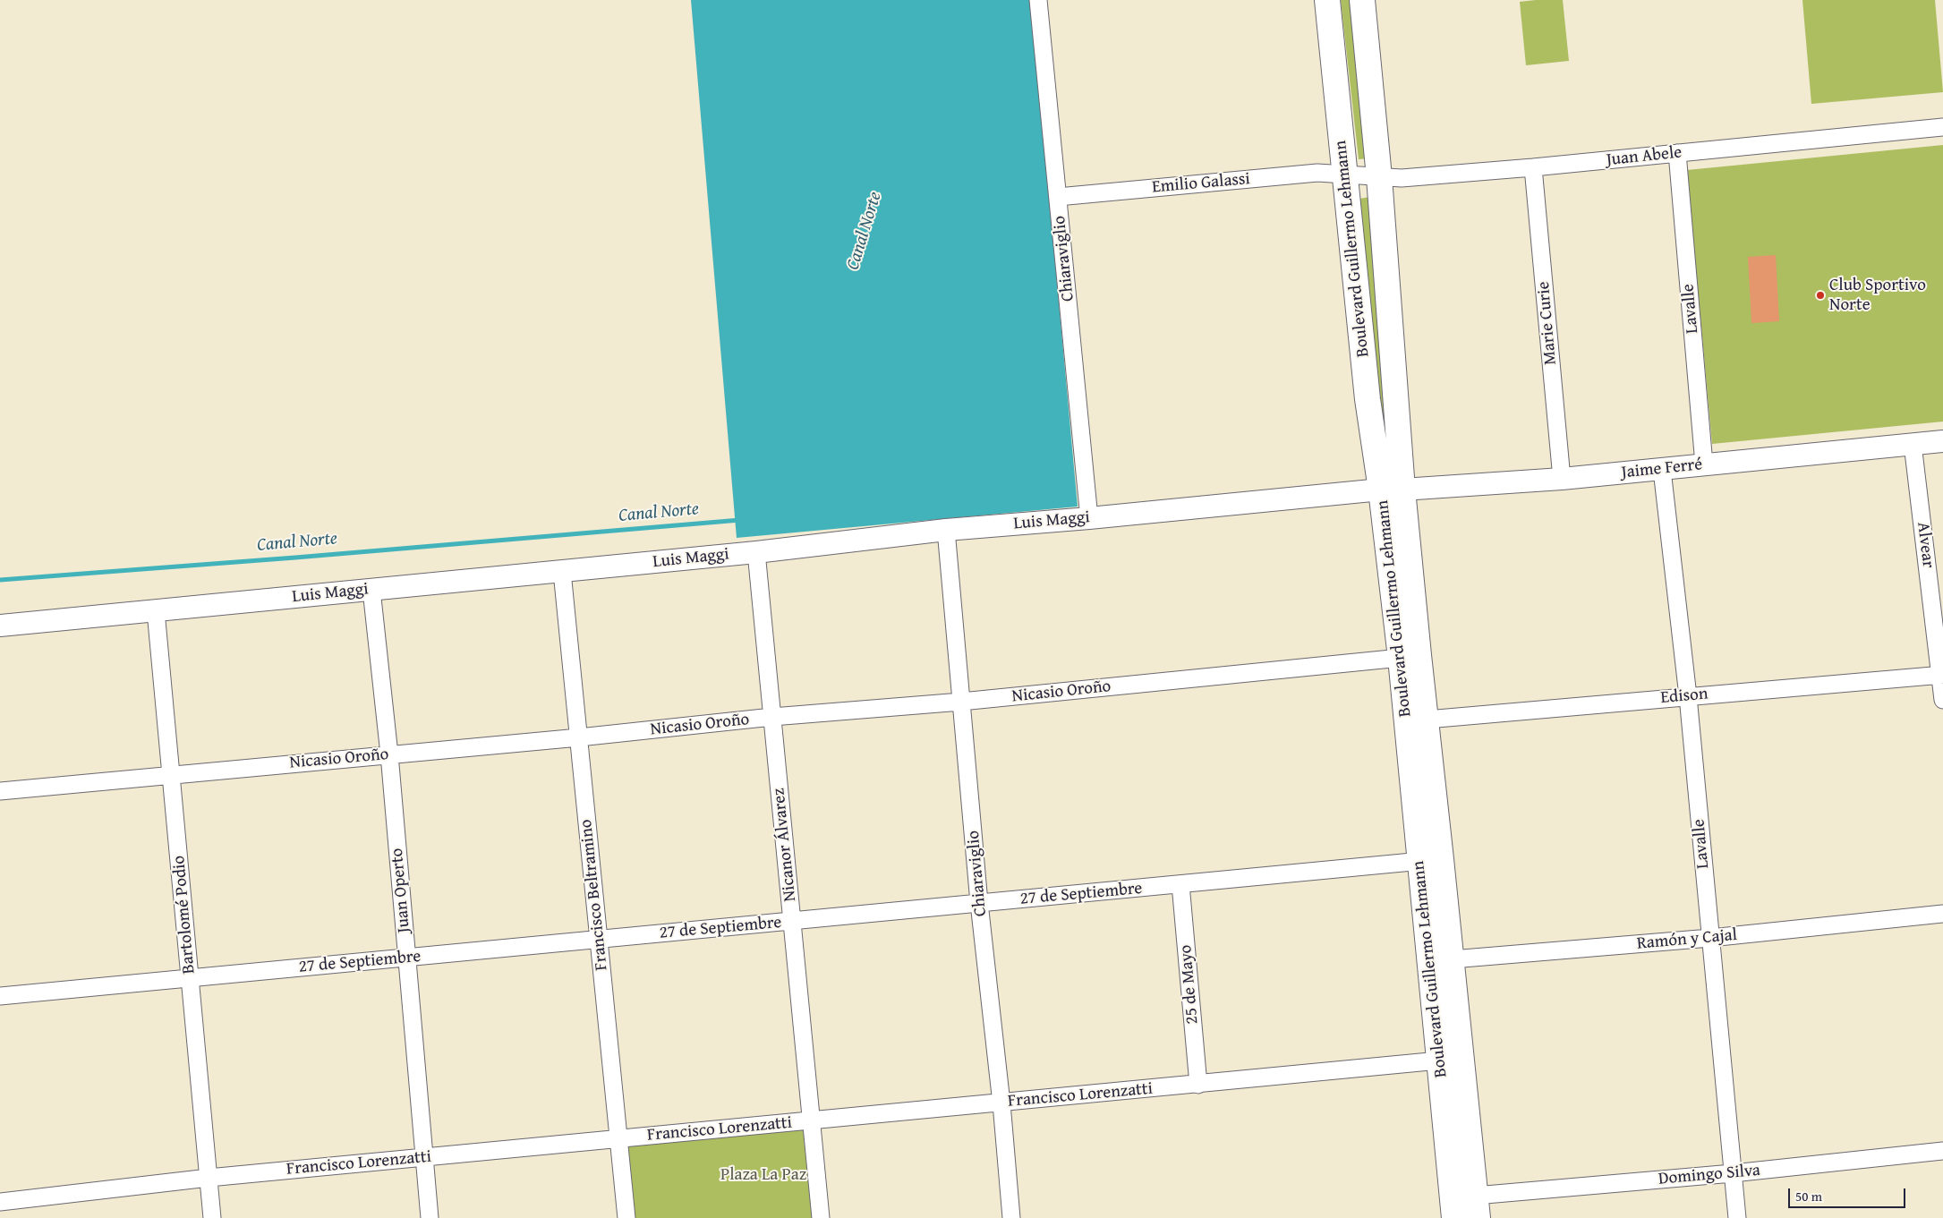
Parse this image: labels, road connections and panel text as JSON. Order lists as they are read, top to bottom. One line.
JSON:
{"streets":{"main road":["Boulevard Guillermo Lehmann"],"street":["Juan Abele","Emilio Galassi","Chiaraviglio","Lavalle","Marie Curie","Jaime Ferré","Luis Maggi","Alvear","Nicasio Oroño","Edison","Nicanor Álvarez","Juan Operto","27 de Septiembre","Francisco Beltramino","Bartolomé Podio","Ramón y Cajal","25 de Mayo","Francisco Lorenzatti","Domingo Silva"]},"crossings":[["Juan Abele","Emilio Galassi"],["Juan Abele","Boulevard Guillermo Lehmann"],["Juan Abele","Lavalle"],["Juan Abele","Marie Curie"],["Emilio Galassi","Boulevard Guillermo Lehmann"],["Emilio Galassi","Chiaraviglio"],["Boulevard Guillermo Lehmann","Jaime Ferré"],["Boulevard Guillermo Lehmann","Luis Maggi"],["Boulevard Guillermo Lehmann","Nicasio Oroño"],["Boulevard Guillermo Lehmann","Edison"],["Boulevard Guillermo Lehmann","27 de Septiembre"],["Boulevard Guillermo Lehmann","Ramón y Cajal"],["Boulevard Guillermo Lehmann","Francisco Lorenzatti"],["Boulevard Guillermo Lehmann","Domingo Silva"],["Chiaraviglio","Luis Maggi"],["Chiaraviglio","Nicasio Oroño"],["Chiaraviglio","27 de Septiembre"],["Chiaraviglio","Francisco Lorenzatti"],["Lavalle","Jaime Ferré"],["Lavalle","Edison"],["Lavalle","Ramón y Cajal"],["Lavalle","Domingo Silva"],["Marie Curie","Jaime Ferré"],["Jaime Ferré","Luis Maggi"],["Jaime Ferré","Alvear"],["Luis Maggi","Nicanor Álvarez"],["Luis Maggi","Juan Operto"],["Luis Maggi","Francisco Beltramino"],["Luis Maggi","Bartolomé Podio"],["Alvear","Edison"],["Nicasio Oroño","Nicanor Álvarez"],["Nicasio Oroño","Juan Operto"],["Nicasio Oroño","Francisco Beltramino"],["Nicasio Oroño","Bartolomé Podio"],["Nicanor Álvarez","27 de Septiembre"],["Nicanor Álvarez","Francisco Lorenzatti"],["Juan Operto","27 de Septiembre"],["Juan Operto","Francisco Lorenzatti"],["27 de Septiembre","Francisco Beltramino"],["27 de Septiembre","Bartolomé Podio"],["27 de Septiembre","25 de Mayo"],["Francisco Beltramino","Francisco Lorenzatti"],["Bartolomé Podio","Francisco Lorenzatti"],["25 de Mayo","Francisco Lorenzatti"]],"water":["Canal Norte"],"parks":["Plaza La Paz"],"places":["Club Sportivo Norte"],"scale_bar":"50 m"}
